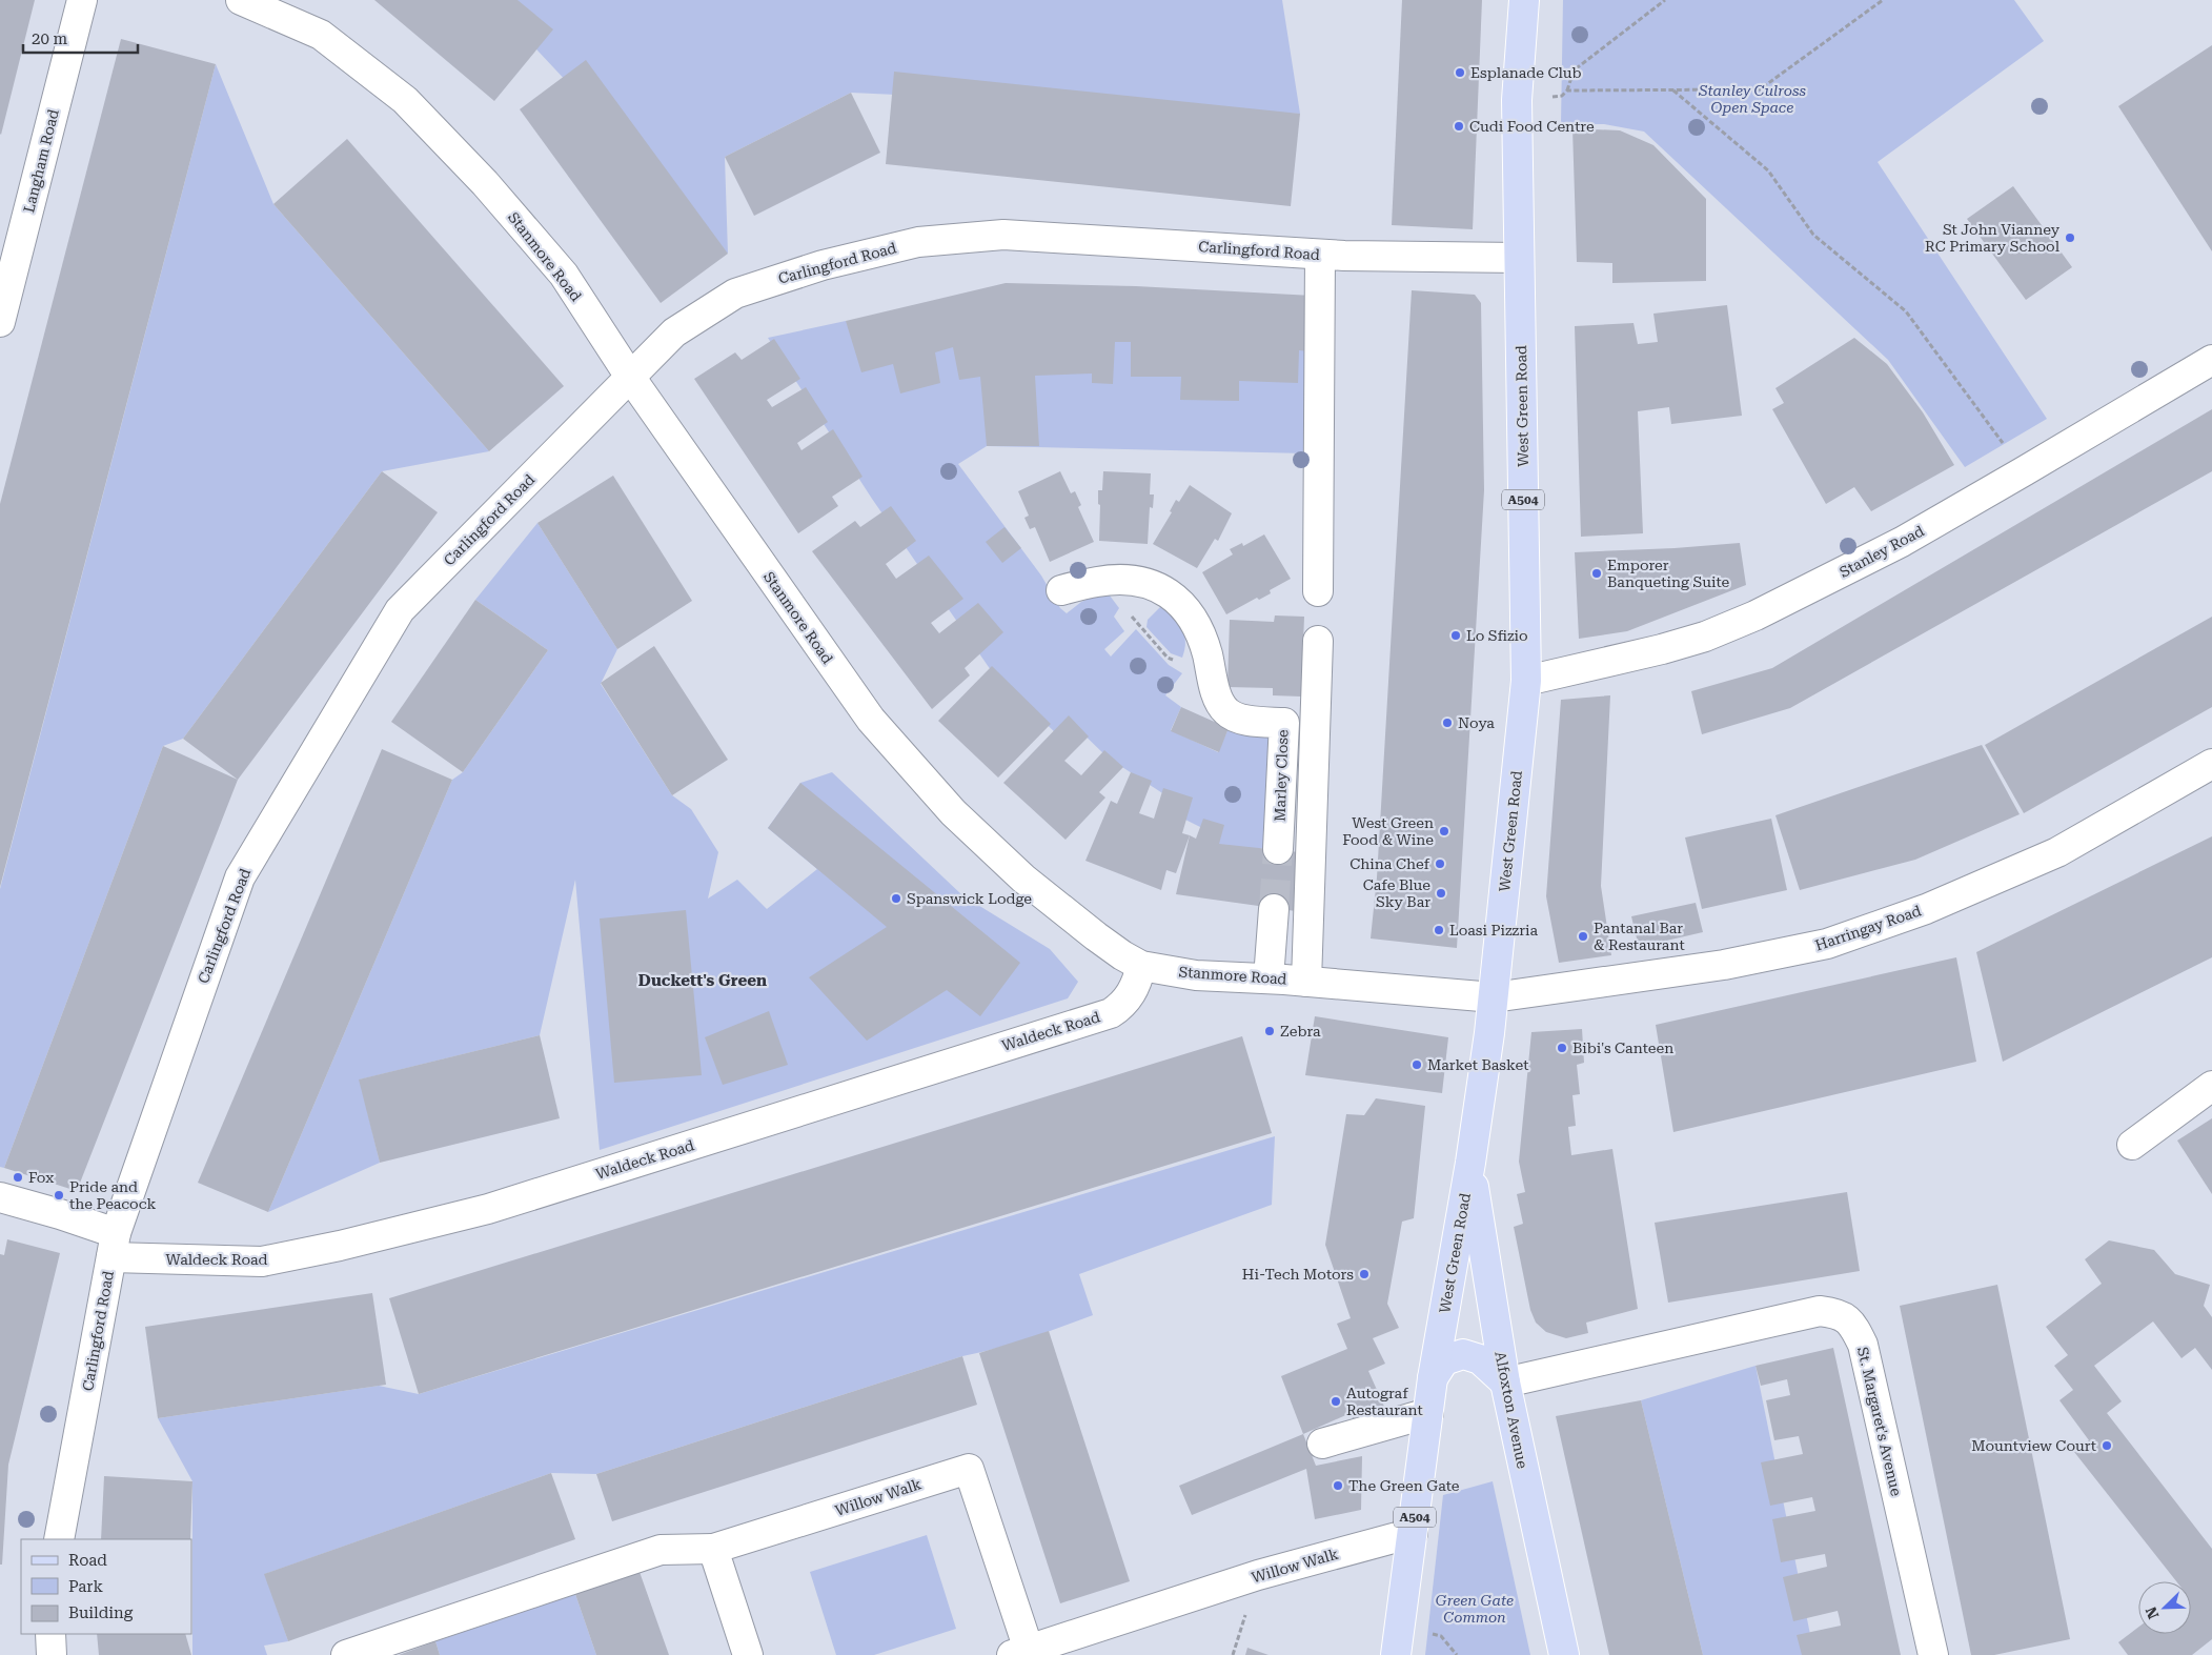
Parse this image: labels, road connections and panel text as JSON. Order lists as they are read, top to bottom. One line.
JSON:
{"streets":{"main road":["West Green Road","A504","Alfoxton Avenue"],"street":["Langham Road","Carlingford Road","Stanmore Road","Stanley Road","Marley Close","Harringay Road","Waldeck Road","St. Margaret's Avenue","Willow Walk"]},"crossings":[["Carlingford Road","Stanmore Road"],["Carlingford Road","West Green Road"],["Carlingford Road","Waldeck Road"],["Stanmore Road","West Green Road"],["Stanmore Road","Harringay Road"],["Stanmore Road","Waldeck Road"],["West Green Road","Stanley Road"],["West Green Road","Harringay Road"],["West Green Road","Alfoxton Avenue"],["West Green Road","Willow Walk"],["Alfoxton Avenue","St. Margaret's Avenue"]],"districts":["Duckett's Green"],"parks":["Stanley Culross Open Space","Green Gate Common"],"places":["Esplanade Club","Cudi Food Centre","St John Vianney RC Primary School","Emporer Banqueting Suite","Lo Sfizio","Noya","West Green Food & Wine","China Chef","Cafe Blue Sky Bar","Spanswick Lodge","Loasi Pizzria","Pantanal Bar & Restaurant","Zebra","Bibi's Canteen","Market Basket","Fox","Pride and the Peacock","Hi-Tech Motors","Autograf Restaurant","Mountview Court","The Green Gate"],"legend":["Road","Park","Building"],"scale_bar":"20 m","north":"bottom left"}
